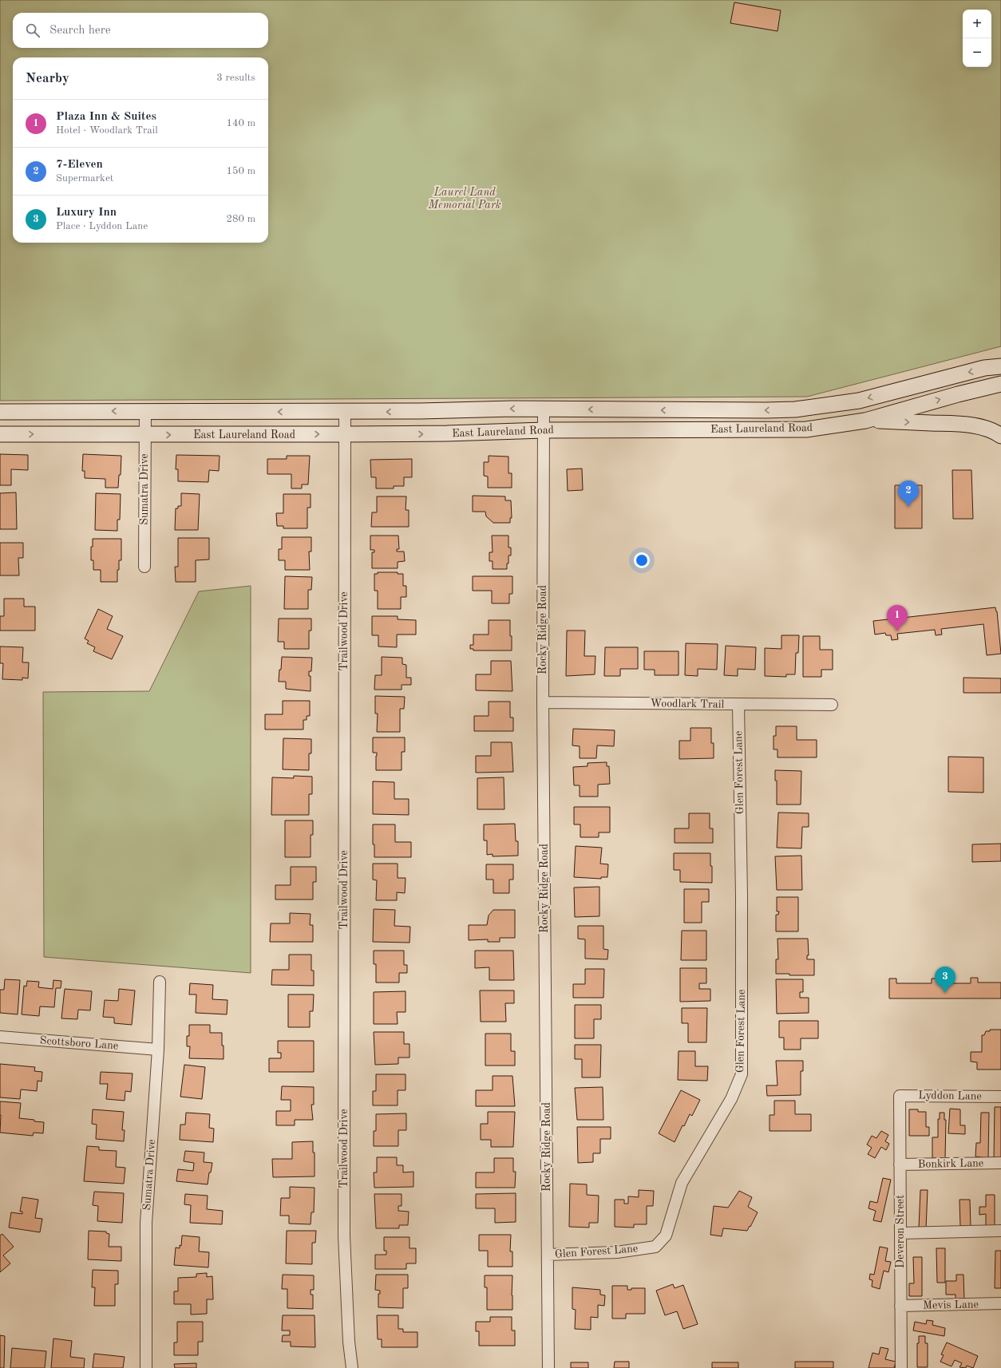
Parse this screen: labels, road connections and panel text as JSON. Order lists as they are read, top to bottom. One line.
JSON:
{"streets":{"main road":["East Laureland Road"],"street":["Sumatra Drive","Rocky Ridge Road","Trailwood Drive","Woodlark Trail","Glen Forest Lane","Scottsboro Lane","Lyddon Lane","Bonkirk Lane","Deveron Street","Mevis Lane"]},"crossings":[["East Laureland Road","Sumatra Drive"],["East Laureland Road","Rocky Ridge Road"],["East Laureland Road","Trailwood Drive"],["Sumatra Drive","Scottsboro Lane"],["Rocky Ridge Road","Woodlark Trail"],["Rocky Ridge Road","Glen Forest Lane"],["Woodlark Trail","Glen Forest Lane"],["Lyddon Lane","Deveron Street"],["Bonkirk Lane","Deveron Street"],["Deveron Street","Mevis Lane"]],"parks":["Laurel Land Memorial Park"],"page":{"map_buttons":["+","−"],"search":"Search here","heading":["Nearby","3 results"],"list":[{"mark":"1","name":"Plaza Inn & Suites","note":"Hotel · Woodlark Trail","value":"140 m"},{"mark":"2","name":"7-Eleven","note":"Supermarket","value":"150 m"},{"mark":"3","name":"Luxury Inn","note":"Place · Lyddon Lane","value":"280 m"}],"pins":["2","1","3"]}}
